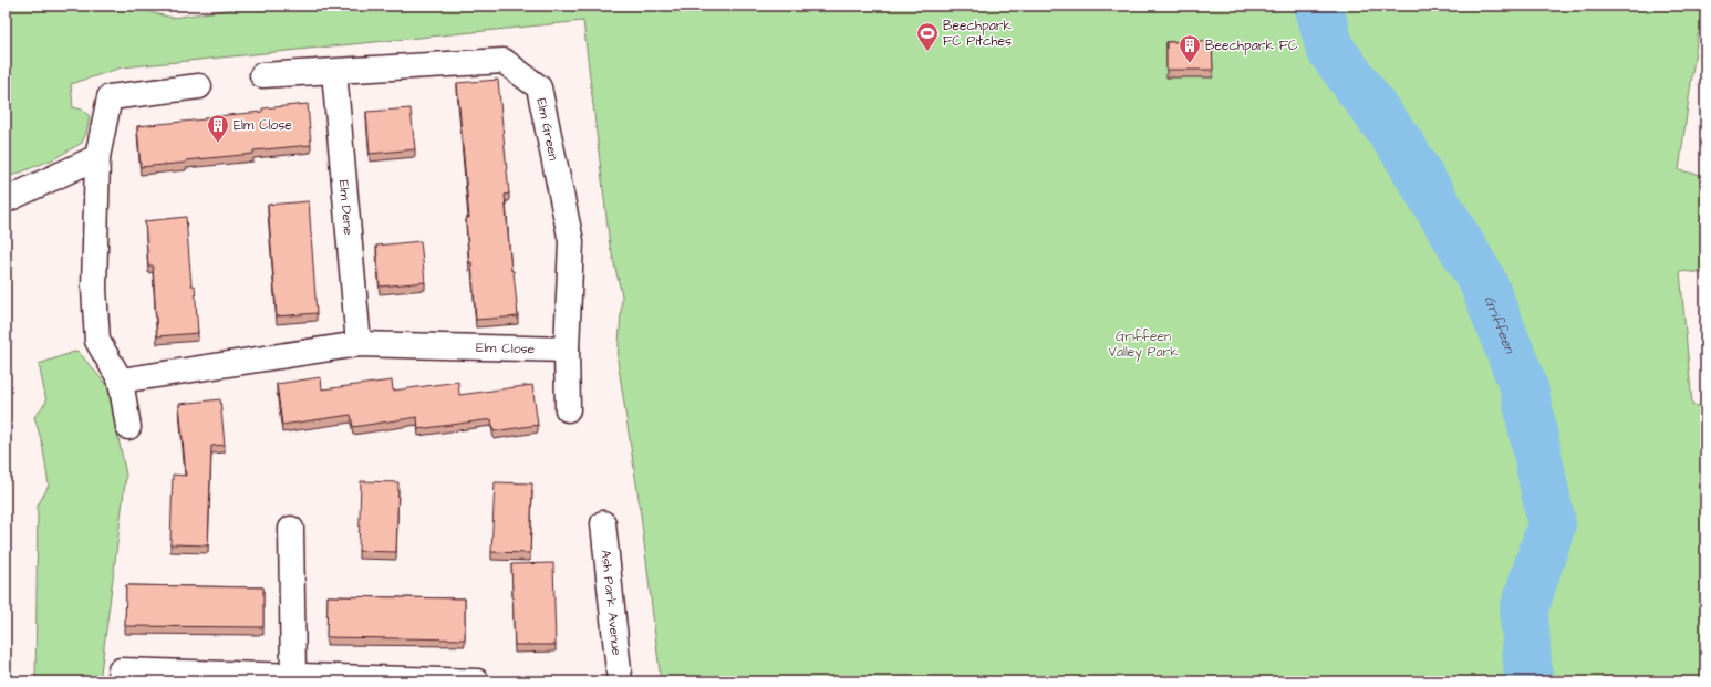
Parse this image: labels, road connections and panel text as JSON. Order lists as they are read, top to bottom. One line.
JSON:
{"streets":{"street":["Elm Green","Elm Dene","Elm Close","Ash Park Avenue"]},"crossings":[["Elm Green","Elm Dene"],["Elm Green","Elm Close"],["Elm Dene","Elm Close"]],"water":["Griffeen"],"parks":["Griffeen Valley Park"],"places":{"sports":["Beechpark FC Pitches"],"building":["Beechpark FC","Elm Close"]}}
